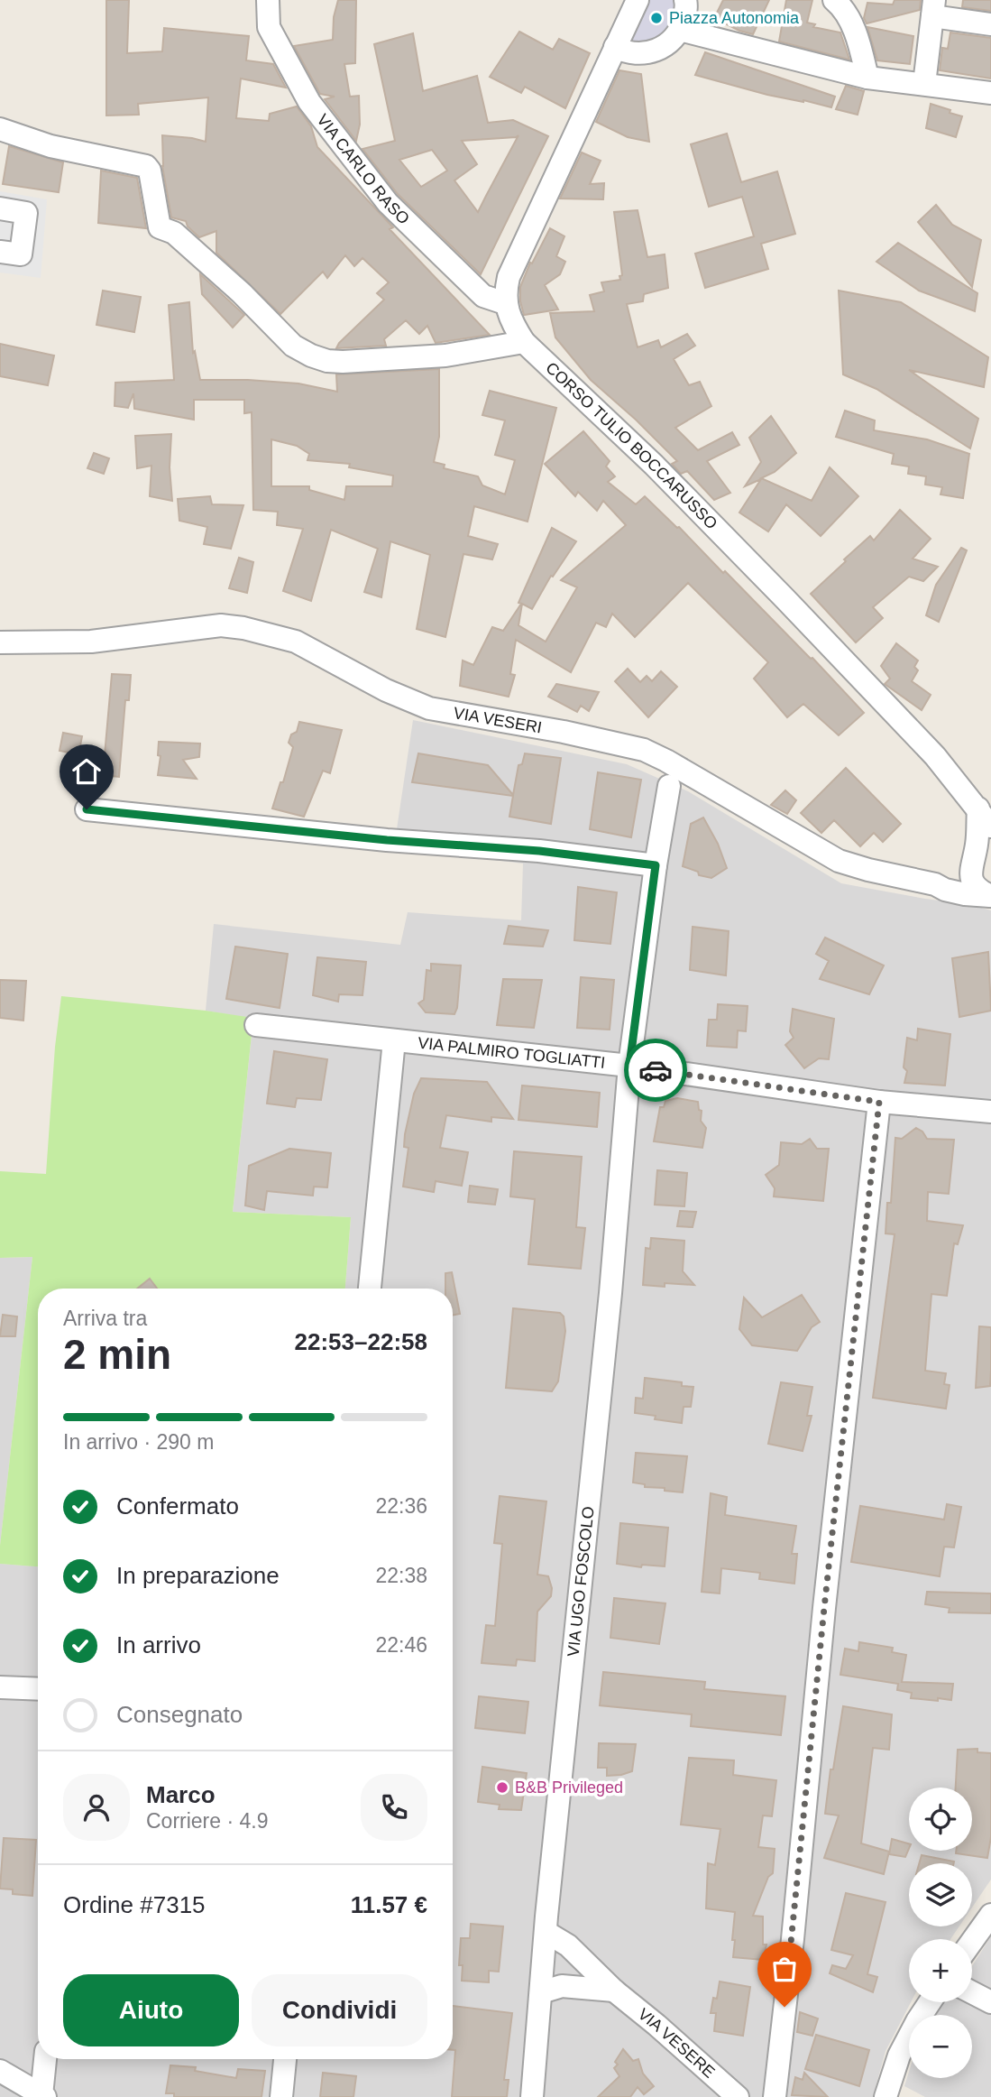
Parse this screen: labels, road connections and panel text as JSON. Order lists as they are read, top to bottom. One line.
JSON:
{"streets":{"street":["VIA CARLO RASO","CORSO TULIO BOCCARUSSO","VIA VESERI","VIA PALMIRO TOGLIATTI","VIA UGO FOSCOLO","VIA VESERE"]},"crossings":[["VIA CARLO RASO","CORSO TULIO BOCCARUSSO"],["VIA PALMIRO TOGLIATTI","VIA UGO FOSCOLO"],["VIA UGO FOSCOLO","VIA VESERE"]],"places":["Piazza Autonomia","B&B Privileged"],"page":{"heading":["2 min","Arriva tra","22:53–22:58"],"panel":["Marco","Corriere · 4.9","Ordine #7315","11.57 €"],"bar":"In arrivo · 290 m","list":[["Confermato","22:36"],["In preparazione","22:38"],["In arrivo","22:46"],"Consegnato"],"map_buttons":["+","−"],"buttons":["Aiuto","Condividi"]}}
